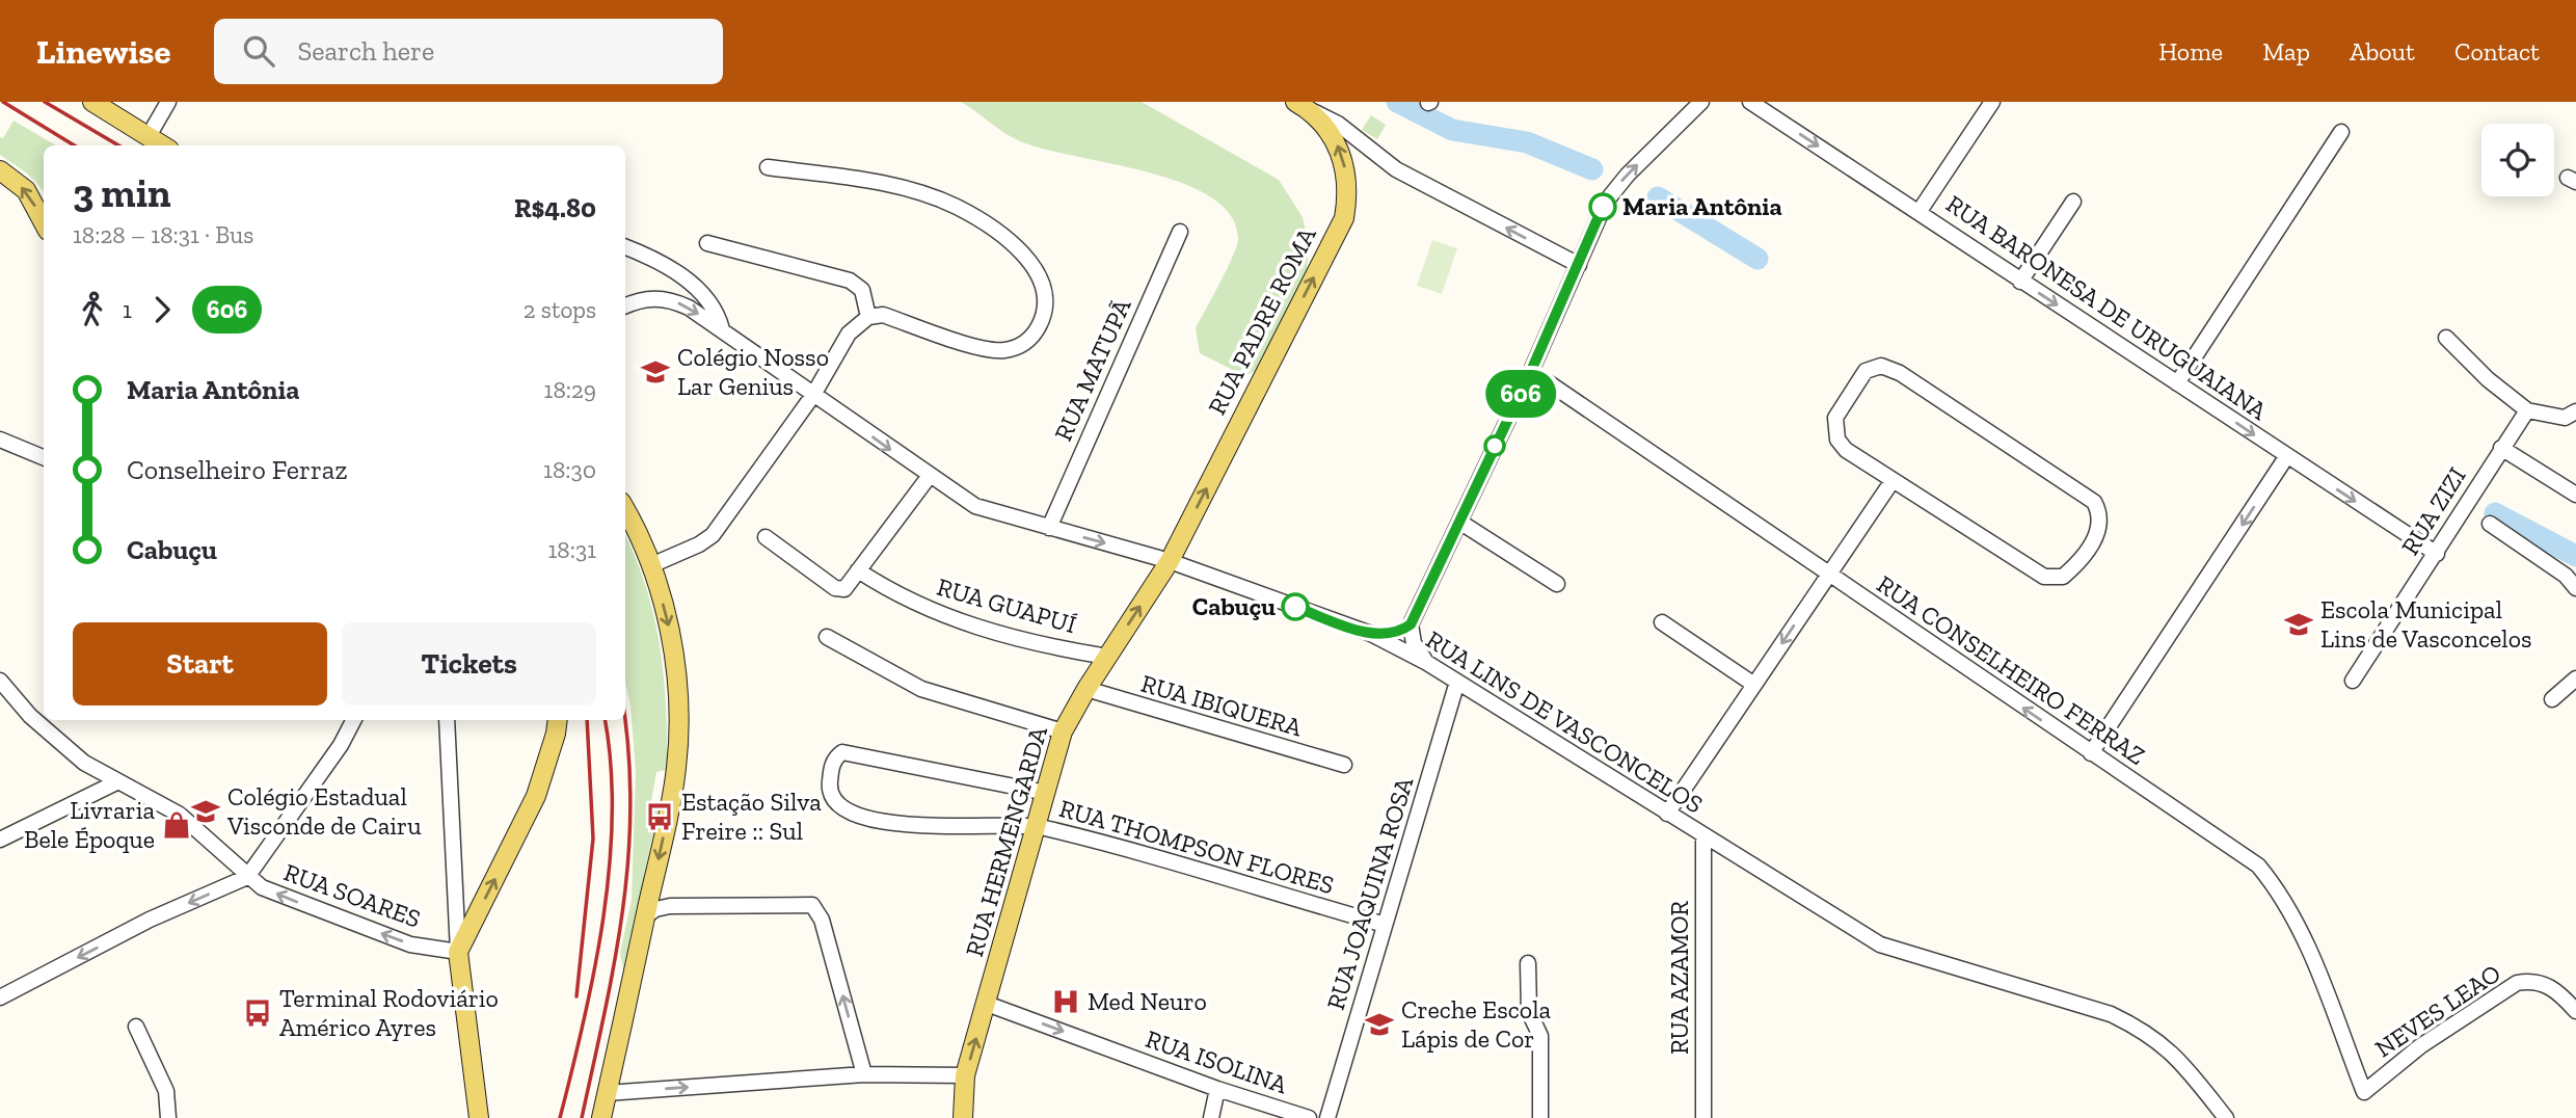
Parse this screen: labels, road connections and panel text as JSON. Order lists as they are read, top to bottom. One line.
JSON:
{"streets":{"main road":["RUA PADRE ROMA","RUA HERMENGARDA"],"street":["RUA BARONESA DE URUGUAIANA","RUA MATUPÃ","RUA ZIZI","RUA GUAPUÍ","RUA CONSELHEIRO FERRAZ","RUA IBIQUERA","RUA LINS DE VASCONCELOS","RUA THOMPSON FLORES","RUA JOAQUINA ROSA","RUA SOARES","RUA AZAMOR","NEVES LEAO","RUA ISOLINA"]},"crossings":[["RUA BARONESA DE URUGUAIANA","RUA ZIZI"],["RUA PADRE ROMA","RUA LINS DE VASCONCELOS"],["RUA PADRE ROMA","RUA HERMENGARDA"],["RUA MATUPÃ","RUA LINS DE VASCONCELOS"],["RUA GUAPUÍ","RUA HERMENGARDA"],["RUA CONSELHEIRO FERRAZ","NEVES LEAO"],["RUA IBIQUERA","RUA HERMENGARDA"],["RUA LINS DE VASCONCELOS","RUA HERMENGARDA"],["RUA LINS DE VASCONCELOS","RUA JOAQUINA ROSA"],["RUA LINS DE VASCONCELOS","RUA AZAMOR"],["RUA HERMENGARDA","RUA THOMPSON FLORES"],["RUA HERMENGARDA","RUA ISOLINA"],["RUA THOMPSON FLORES","RUA JOAQUINA ROSA"]],"one_way":["RUA BARONESA DE URUGUAIANA","RUA PADRE ROMA","RUA SOARES","RUA ISOLINA"],"places":{"other":["Maria Antônia","Cabuçu"],"school or university":["Colégio Nosso Lar Genius","Escola Municipal Lins de Vasconcelos","Colégio Estadual Visconde de Cairu","Creche Escola Lápis de Cor"],"bus stop":["Estação Silva Freire :: Sul","Terminal Rodoviário Américo Ayres"],"shop":["Livraria Bele Époque"],"hospital":["Med Neuro"]},"lines":["bus line 606"],"page":{"header":"Linewise","search":"Search here","nav":["Home","Map","About","Contact"],"on_map":"606","heading":["3 min","18:28 – 18:31 · Bus","R$4.80"],"legs":["1","606","2 stops"],"list":[{"name":"Maria Antônia","value":"18:29"},{"name":"Conselheiro Ferraz","value":"18:30"},{"name":"Cabuçu","value":"18:31"}],"buttons":["Start","Tickets"]}}
